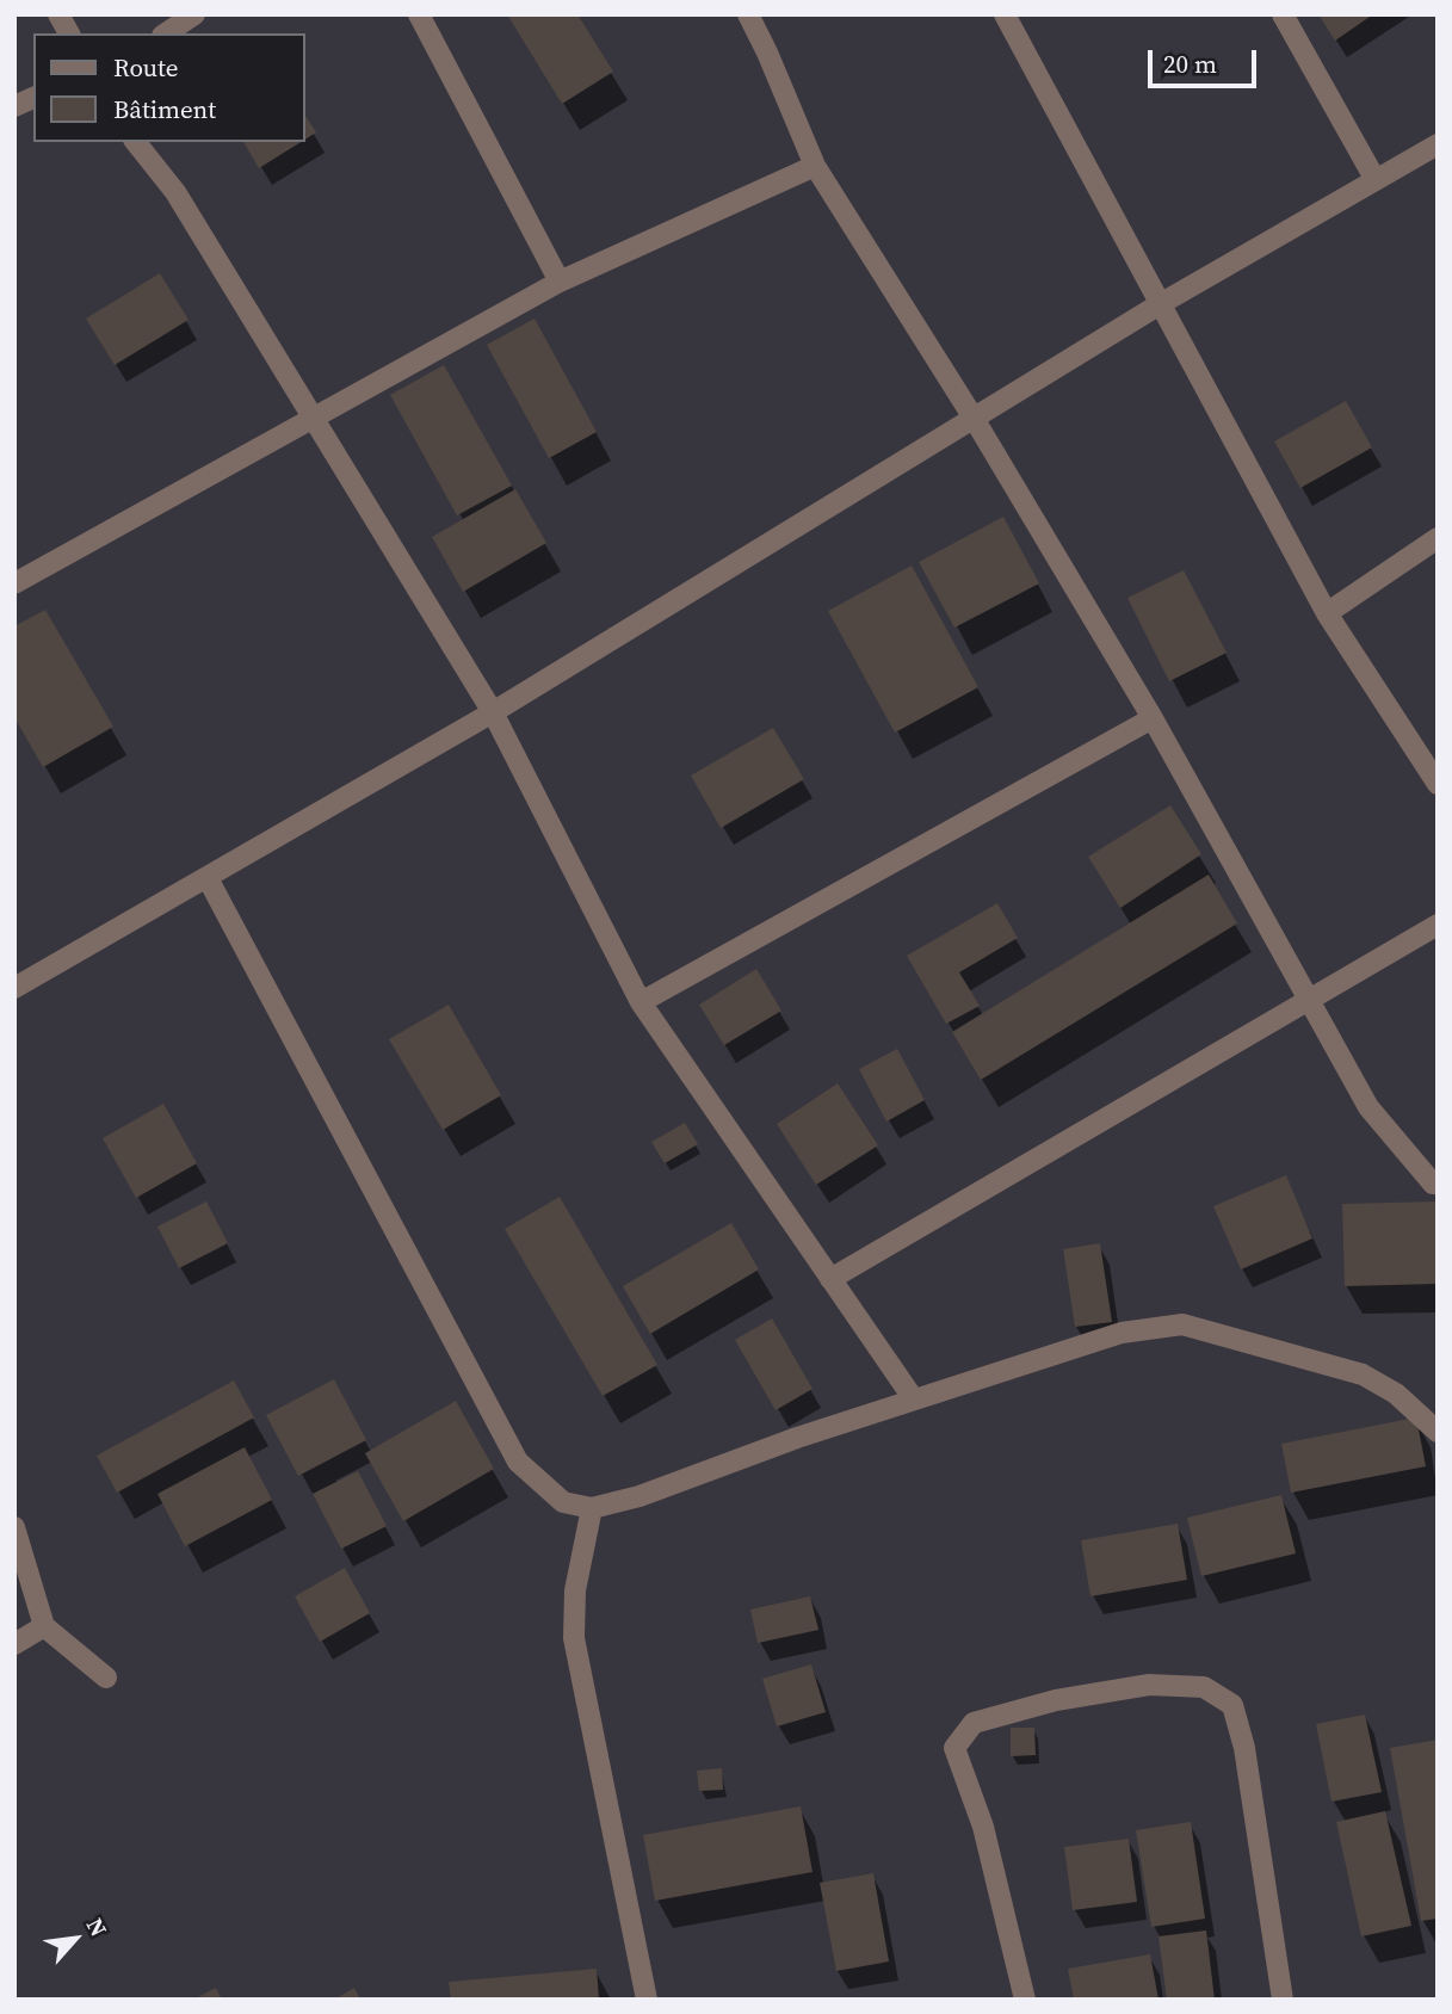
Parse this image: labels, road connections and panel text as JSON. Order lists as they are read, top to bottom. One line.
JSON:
{"legend":["Route","Bâtiment"],"scale_bar":"20 m","north":"top right"}
